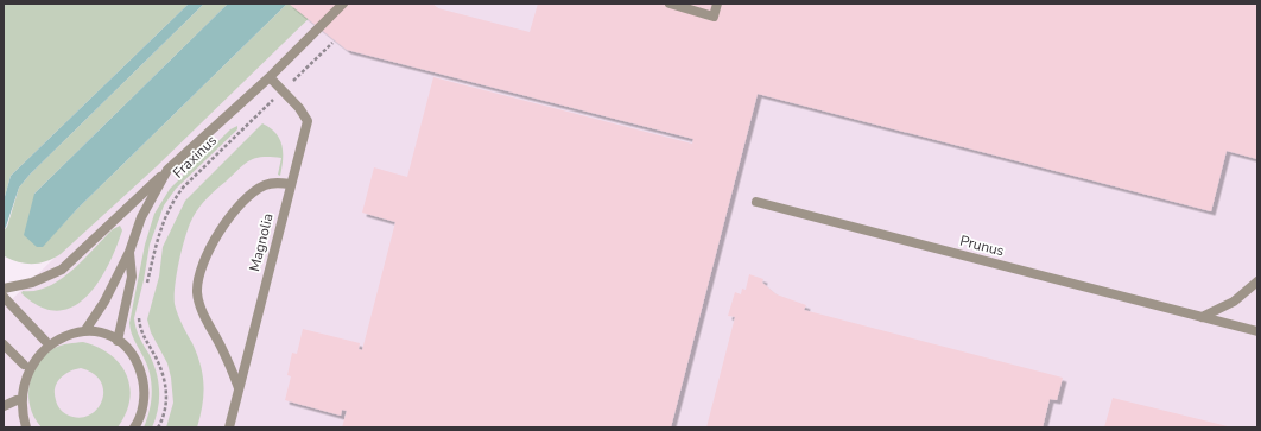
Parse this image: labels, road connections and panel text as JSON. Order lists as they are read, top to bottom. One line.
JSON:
{"streets":{"street":["Fraxinus","Magnolia","Prunus"]},"crossings":[["Fraxinus","Magnolia"]]}
